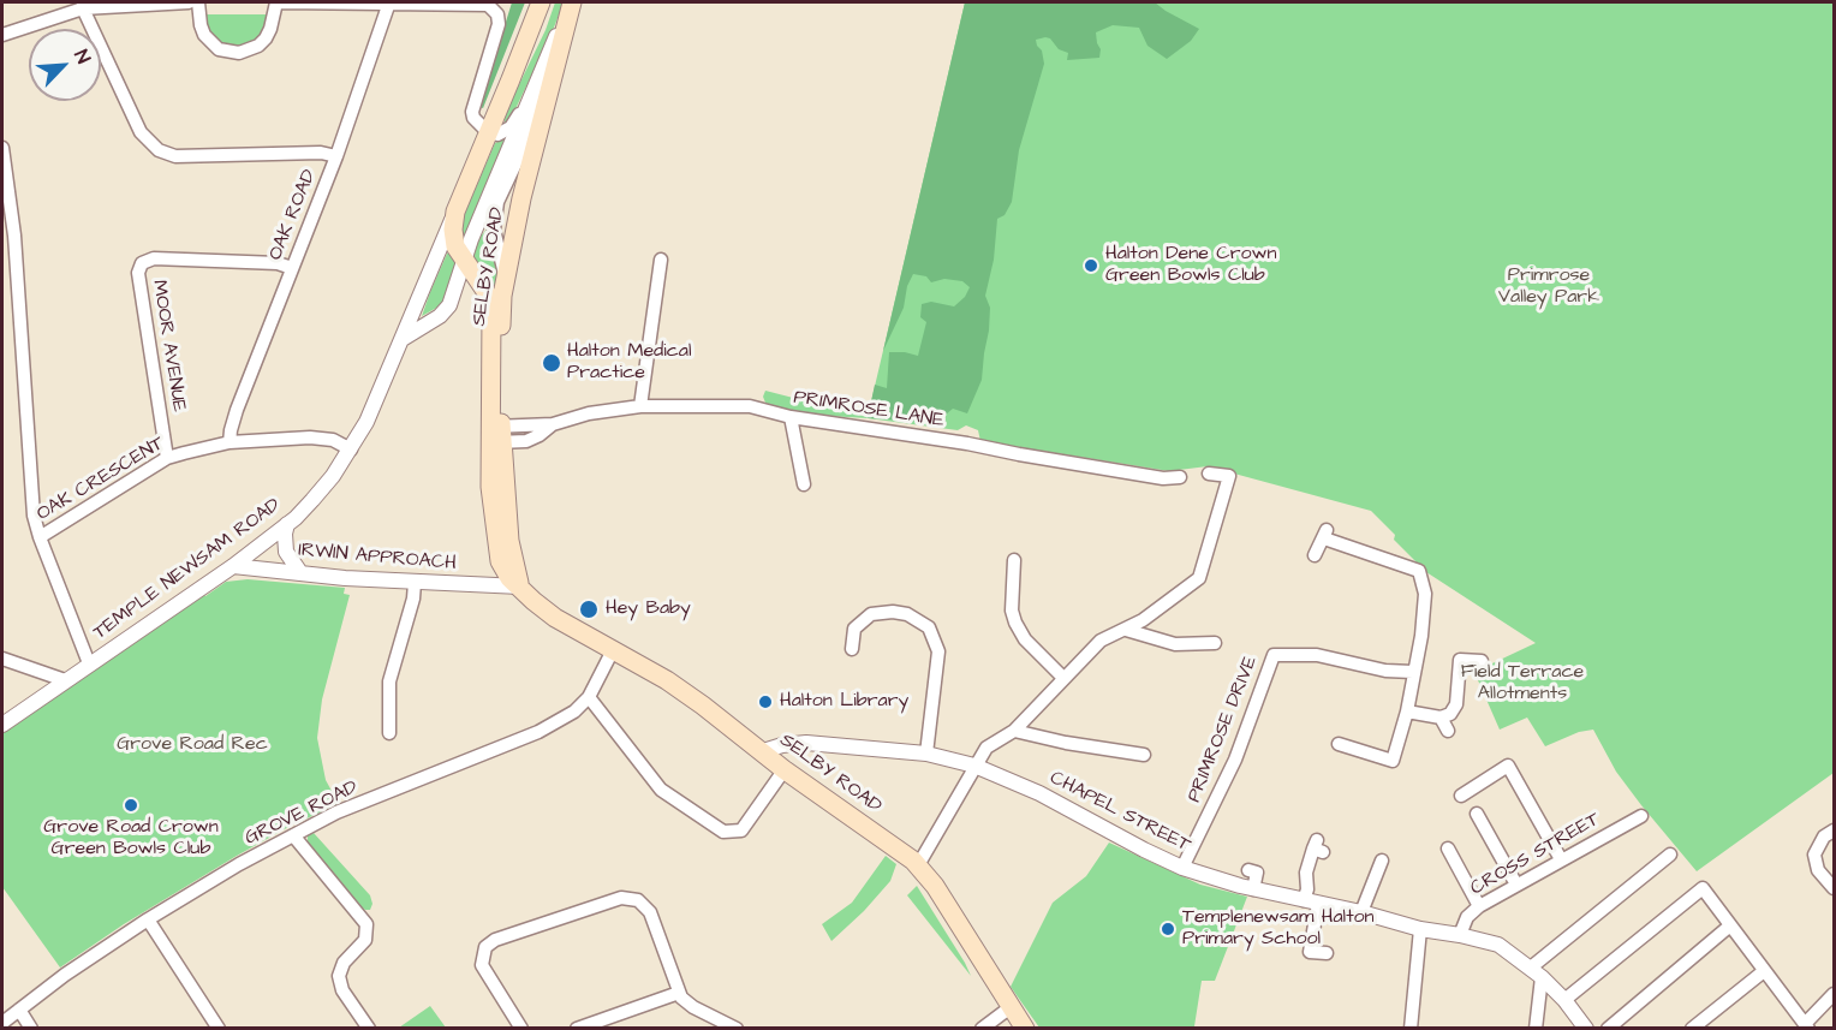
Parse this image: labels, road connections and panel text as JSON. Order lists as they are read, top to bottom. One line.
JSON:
{"streets":{"main road":["SELBY ROAD"],"street":["OAK ROAD","MOOR AVENUE","PRIMROSE LANE","OAK CRESCENT","IRWIN APPROACH","TEMPLE NEWSAM ROAD","PRIMROSE DRIVE","CHAPEL STREET","GROVE ROAD","CROSS STREET"]},"crossings":[["OAK ROAD","MOOR AVENUE"],["OAK ROAD","OAK CRESCENT"],["SELBY ROAD","PRIMROSE LANE"],["SELBY ROAD","IRWIN APPROACH"],["SELBY ROAD","TEMPLE NEWSAM ROAD"],["SELBY ROAD","CHAPEL STREET"],["SELBY ROAD","GROVE ROAD"],["MOOR AVENUE","OAK CRESCENT"],["OAK CRESCENT","TEMPLE NEWSAM ROAD"],["IRWIN APPROACH","TEMPLE NEWSAM ROAD"],["PRIMROSE DRIVE","CHAPEL STREET"],["CHAPEL STREET","CROSS STREET"]],"parks":["Primrose Valley Park","Field Terrace Allotments","Grove Road Rec"],"places":["Halton Dene Crown Green Bowls Club","Halton Medical Practice","Hey Baby","Halton Library","Grove Road Crown Green Bowls Club","Templenewsam Halton Primary School"],"north":"top right"}
